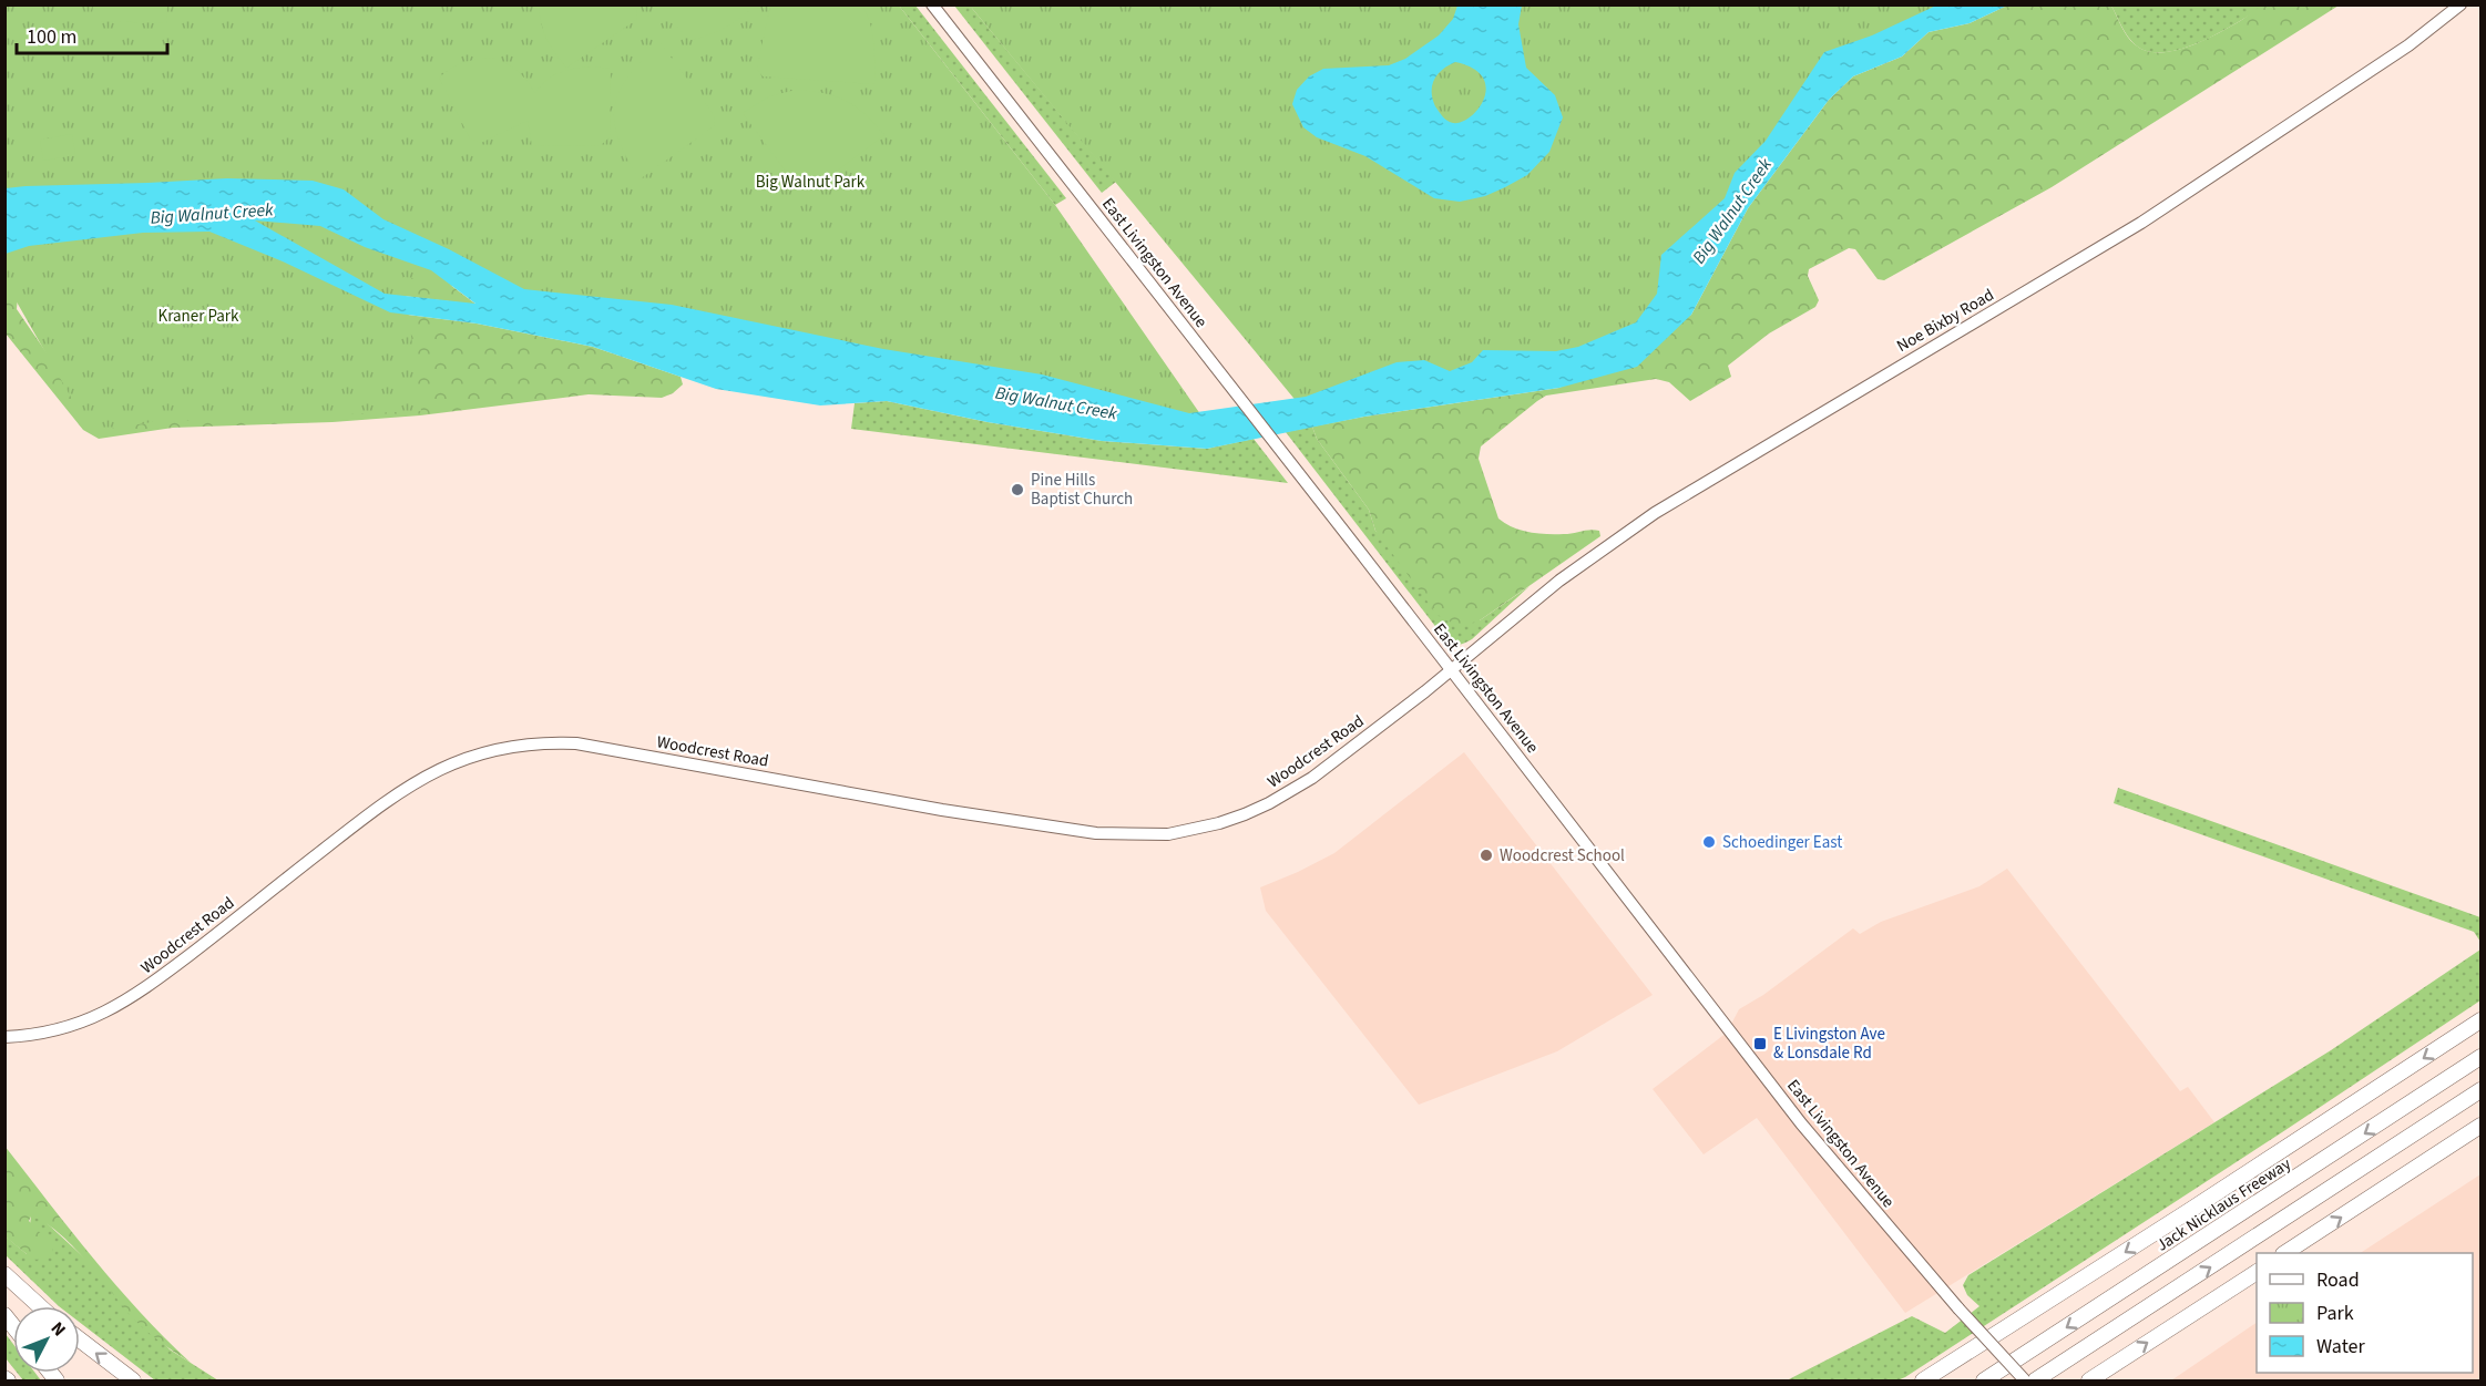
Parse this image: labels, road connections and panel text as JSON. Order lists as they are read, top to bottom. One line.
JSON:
{"streets":{"highway":["Jack Nicklaus Freeway"],"street":["East Livingston Avenue","Noe Bixby Road","Woodcrest Road"]},"crossings":[["East Livingston Avenue","Noe Bixby Road"],["East Livingston Avenue","Woodcrest Road"],["Noe Bixby Road","Woodcrest Road"]],"water":["Big Walnut Creek"],"parks":["Big Walnut Park","Kraner Park"],"places":{"other":["Pine Hills Baptist Church","Schoedinger East","Woodcrest School"],"transit":["E Livingston Ave & Lonsdale Rd"]},"legend":["Road","Park","Water"],"scale_bar":"100 m","north":"top right"}
